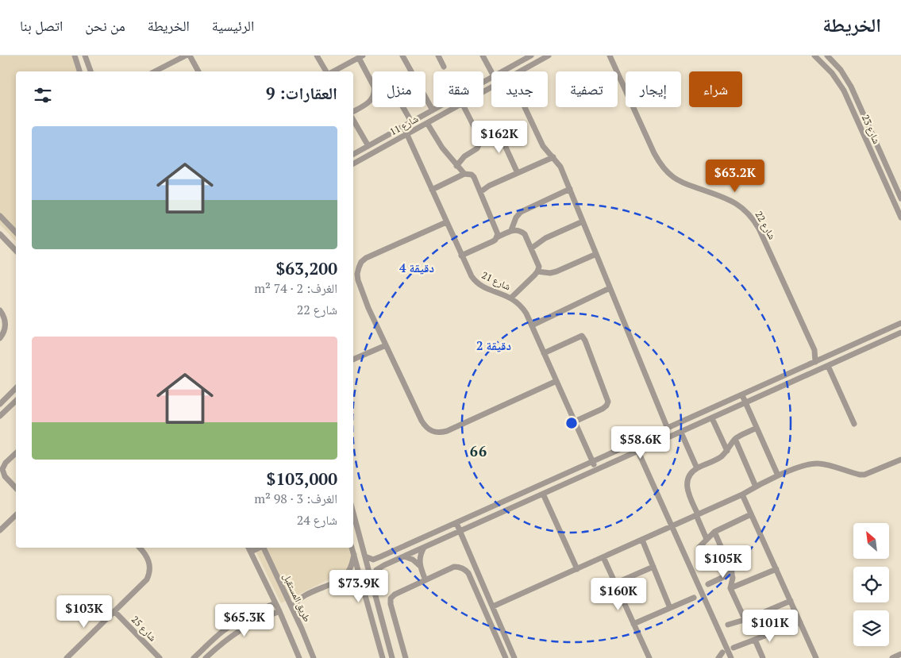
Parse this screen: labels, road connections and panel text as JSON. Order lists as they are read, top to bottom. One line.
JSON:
{"streets":{"street":["شارع 11","شارع 23","شارع 22","شارع 21","طريق المستقبل","شارع 25"]},"crossings":[["شارع 11","شارع 21"]],"districts":["66"],"north":"top left","page":{"header":"الخريطة","nav":["الرئيسية","الخريطة","من نحن","اتصل بنا"],"chip":["شراء","إيجار","تصفية","جديد","شقة","منزل"],"heading":"العقارات: 9","list":[{"name":"$63,200","note":"الغرف: 2 · 74 m² · شارع 22"},{"name":"$103,000","note":"الغرف: 3 · 98 m² · شارع 24"}],"price":["$162K","$63.2K","$58.6K","$105K","$73.9K","$160K","$103K","$65.3K","$101K"]},"rings":["4 دقيقة","2 دقيقة"]}
